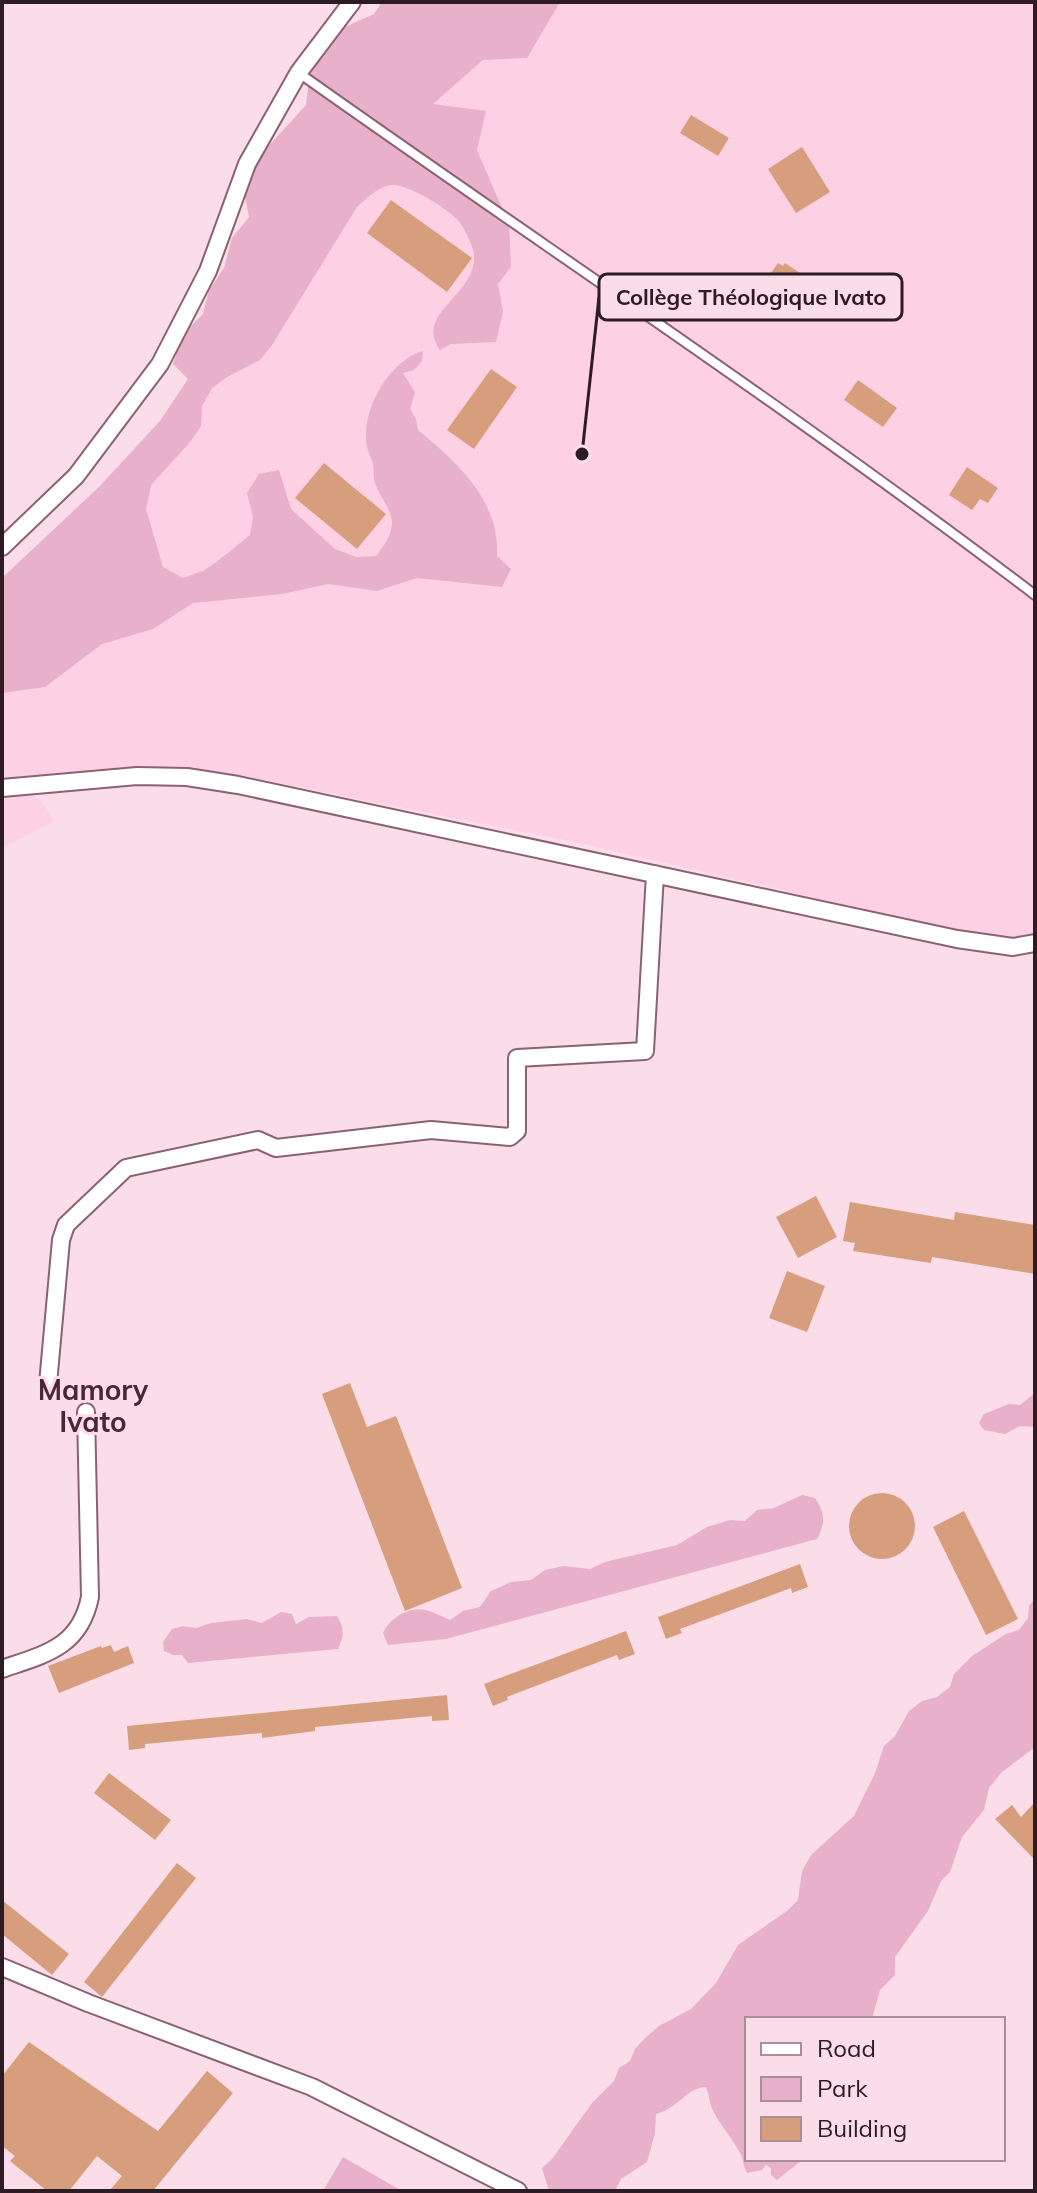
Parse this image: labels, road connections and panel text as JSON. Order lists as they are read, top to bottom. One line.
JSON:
{"districts":["Mamory Ivato"],"places":["Collège Théologique Ivato"],"legend":["Road","Park","Building"]}
